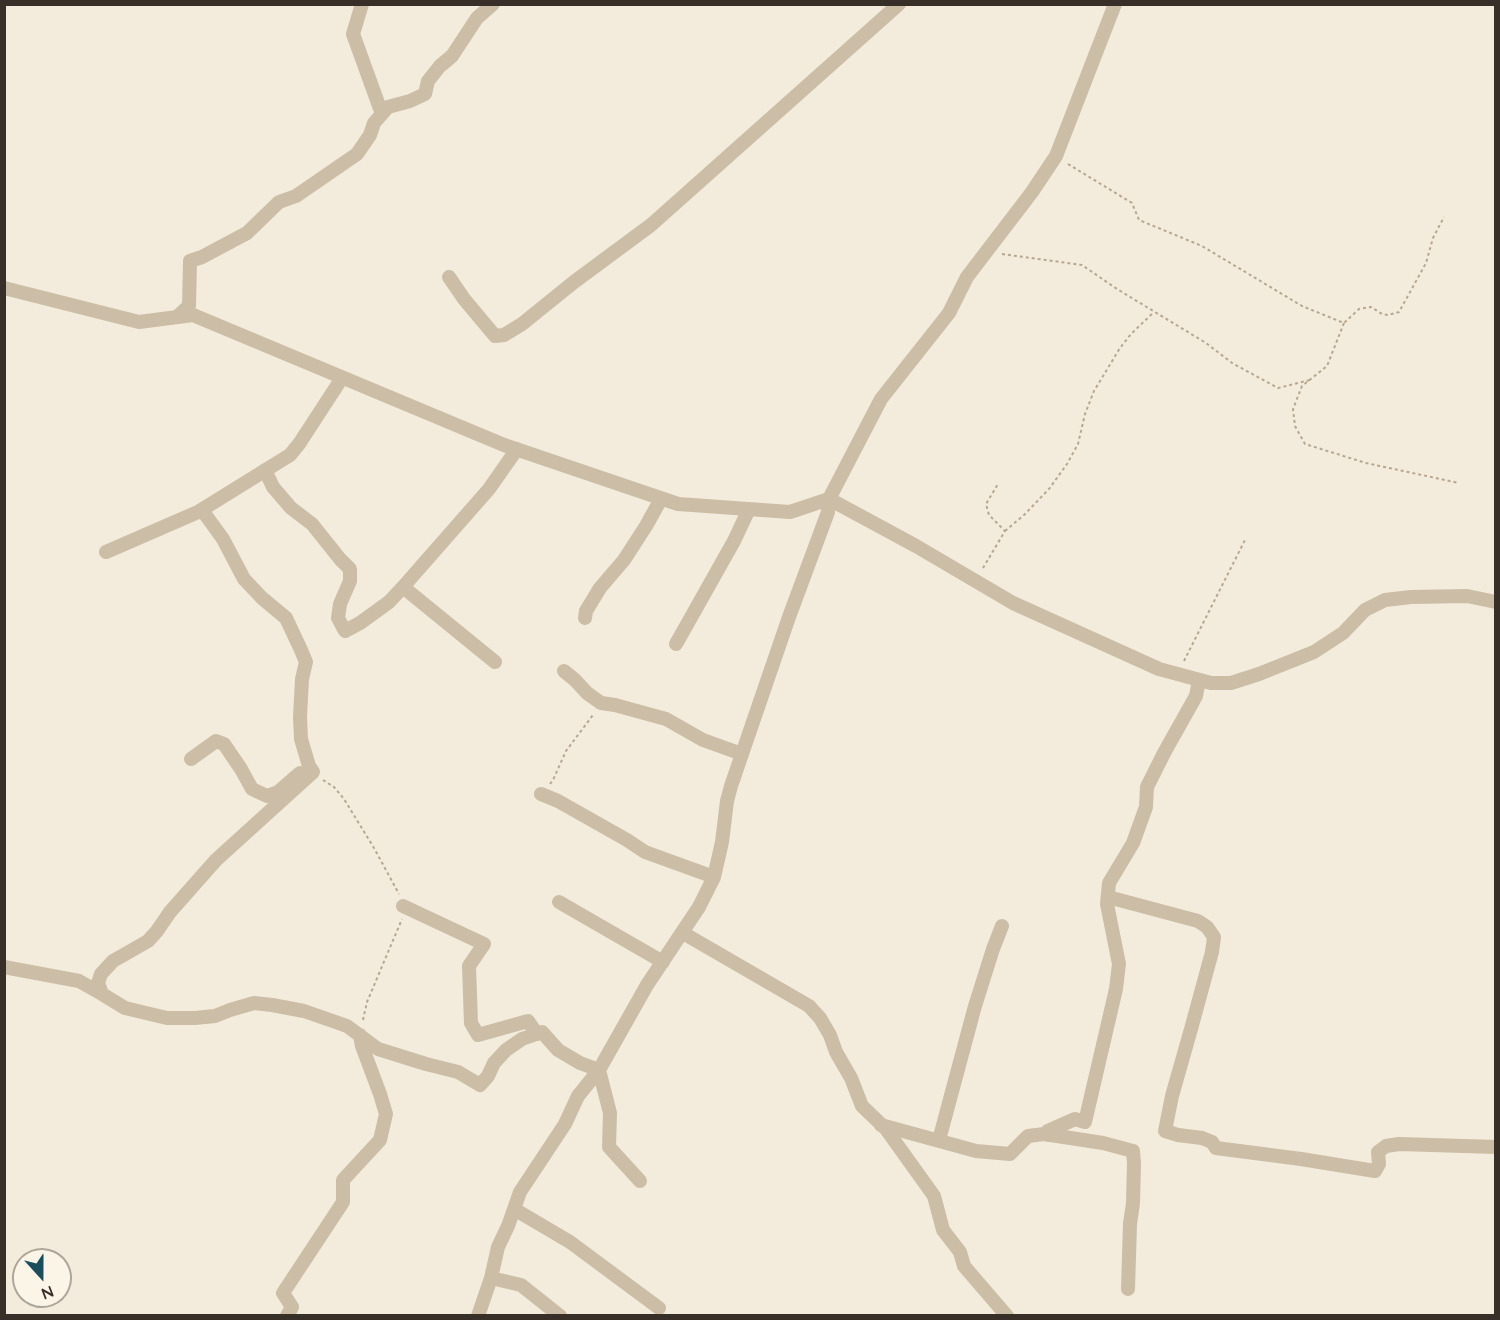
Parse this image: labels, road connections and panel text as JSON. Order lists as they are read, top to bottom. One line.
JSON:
{"north":"bottom"}
